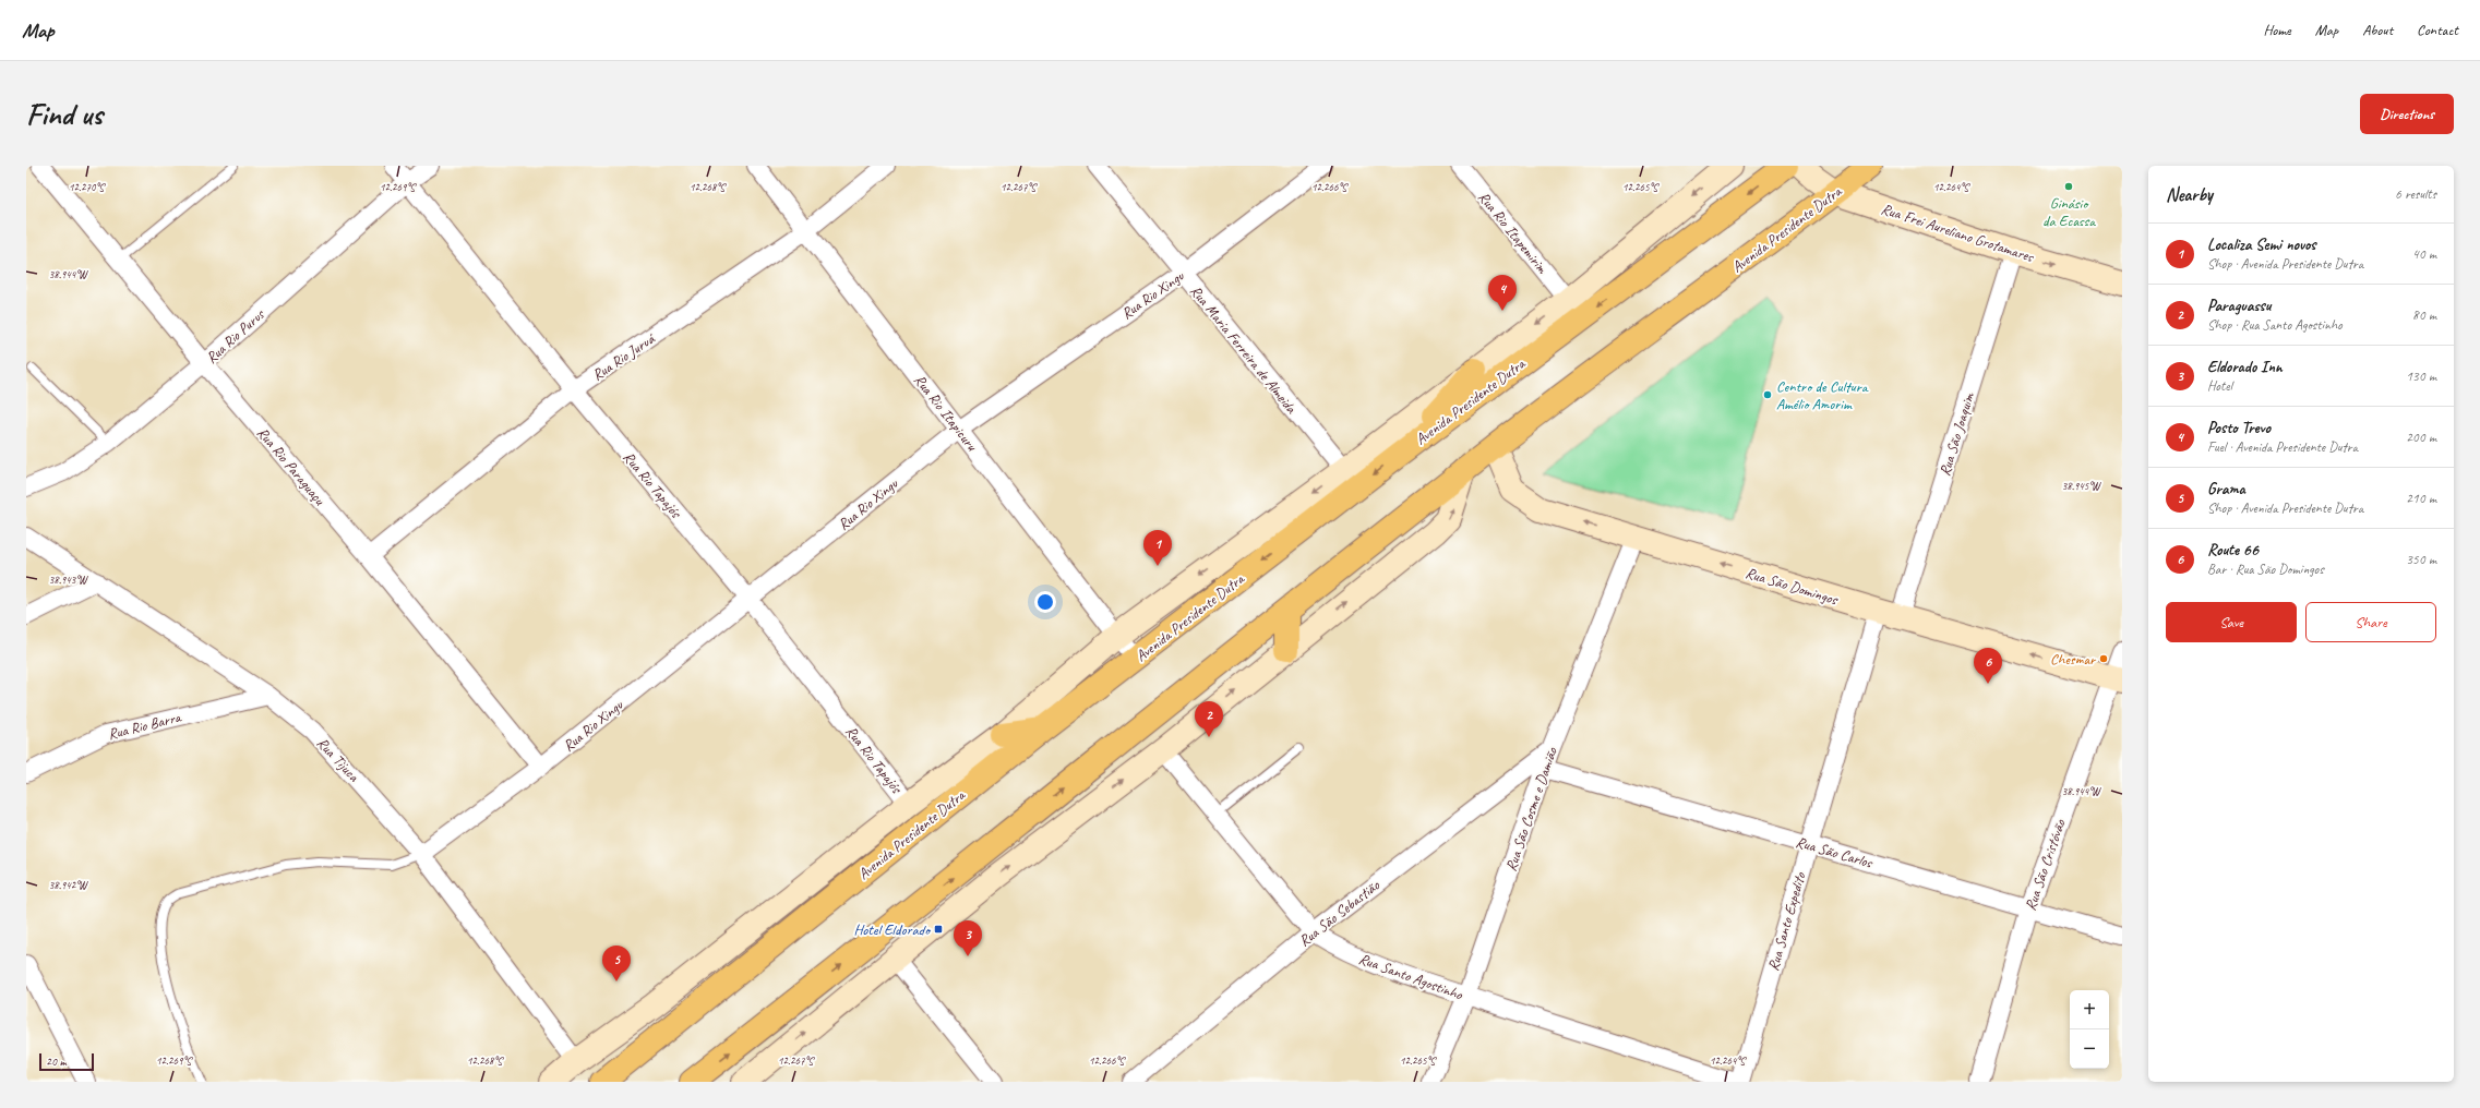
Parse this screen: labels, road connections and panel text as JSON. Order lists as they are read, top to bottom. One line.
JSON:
{"streets":{"highway":["Avenida Presidente Dutra"],"street":["Rua Rio Itapemirim","Rua Frei Aureliano Grotamares","Rua Rio Xingu","Rua Rio Purus","Rua Maria Ferreira de Almeida","Rua Rio Juruá","Rua Rio Itapicuru","Rua São Joaquim","Rua Rio Paraguaçu","Rua Rio Tapajós","Rua São Domingos","Rua Rio Barra","Rua Tijuca","Rua São Cosme e Damião","Rua São Carlos","Rua São Cristóvão","Rua São Sebastião","Rua Santo Expedito","Rua Santo Agostinho"]},"crossings":[["Avenida Presidente Dutra","Rua Rio Itapemirim"],["Avenida Presidente Dutra","Rua Frei Aureliano Grotamares"],["Avenida Presidente Dutra","Rua Maria Ferreira de Almeida"],["Avenida Presidente Dutra","Rua Rio Itapicuru"],["Avenida Presidente Dutra","Rua Rio Tapajós"],["Avenida Presidente Dutra","Rua São Domingos"],["Avenida Presidente Dutra","Rua Tijuca"],["Rua Frei Aureliano Grotamares","Rua São Joaquim"],["Rua Rio Xingu","Rua Maria Ferreira de Almeida"],["Rua Rio Xingu","Rua Rio Itapicuru"],["Rua Rio Xingu","Rua Rio Paraguaçu"],["Rua Rio Xingu","Rua Rio Tapajós"],["Rua Rio Xingu","Rua Tijuca"],["Rua Rio Purus","Rua Rio Paraguaçu"],["Rua Rio Purus","Rua Rio Tapajós"],["Rua Rio Juruá","Rua Rio Itapicuru"],["Rua Rio Juruá","Rua Rio Paraguaçu"],["Rua Rio Juruá","Rua Rio Tapajós"],["Rua São Joaquim","Rua São Domingos"],["Rua São Joaquim","Rua Santo Expedito"],["Rua São Domingos","Rua São Cosme e Damião"],["Rua São Domingos","Rua São Cristóvão"],["Rua São Domingos","Rua Santo Expedito"],["Rua Rio Barra","Rua Tijuca"],["Rua São Cosme e Damião","Rua São Carlos"],["Rua São Cosme e Damião","Rua São Sebastião"],["Rua São Cosme e Damião","Rua Santo Agostinho"],["Rua São Carlos","Rua São Cristóvão"],["Rua São Carlos","Rua Santo Expedito"],["Rua São Sebastião","Rua Santo Agostinho"]],"one_way":["Rua São Domingos"],"places":{"other":["Ginásio da Ecassa","Centro de Cultura Amélio Amorim","Chesmar"],"transit":["Hotel Eldorado"]},"scale_bar":"20 m","page":{"header":"Map","nav":["Home","Map","About","Contact"],"buttons":["Directions",["Save","Share"]],"title":"Find us","heading":["Nearby","6 results"],"list":[{"mark":"1","name":"Localiza Semi novos","note":"Shop · Avenida Presidente Dutra","value":"40 m"},{"mark":"2","name":"Paraguassu","note":"Shop · Rua Santo Agostinho","value":"80 m"},{"mark":"3","name":"Eldorado Inn","note":"Hotel","value":"130 m"},{"mark":"4","name":"Posto Trevo","note":"Fuel · Avenida Presidente Dutra","value":"200 m"},{"mark":"5","name":"Grama","note":"Shop · Avenida Presidente Dutra","value":"210 m"},{"mark":"6","name":"Route 66","note":"Bar · Rua São Domingos","value":"350 m"}],"pins":["4","1","6","2","3","5"],"map_buttons":["+","−"],"scale":"20 m"},"coordinates":["12.269°S","12.268°S","12.266°S","12.270°S","12.267°S","12.265°S","12.264°S","38.944°W","38.945°W","38.943°W","38.942°W"]}
